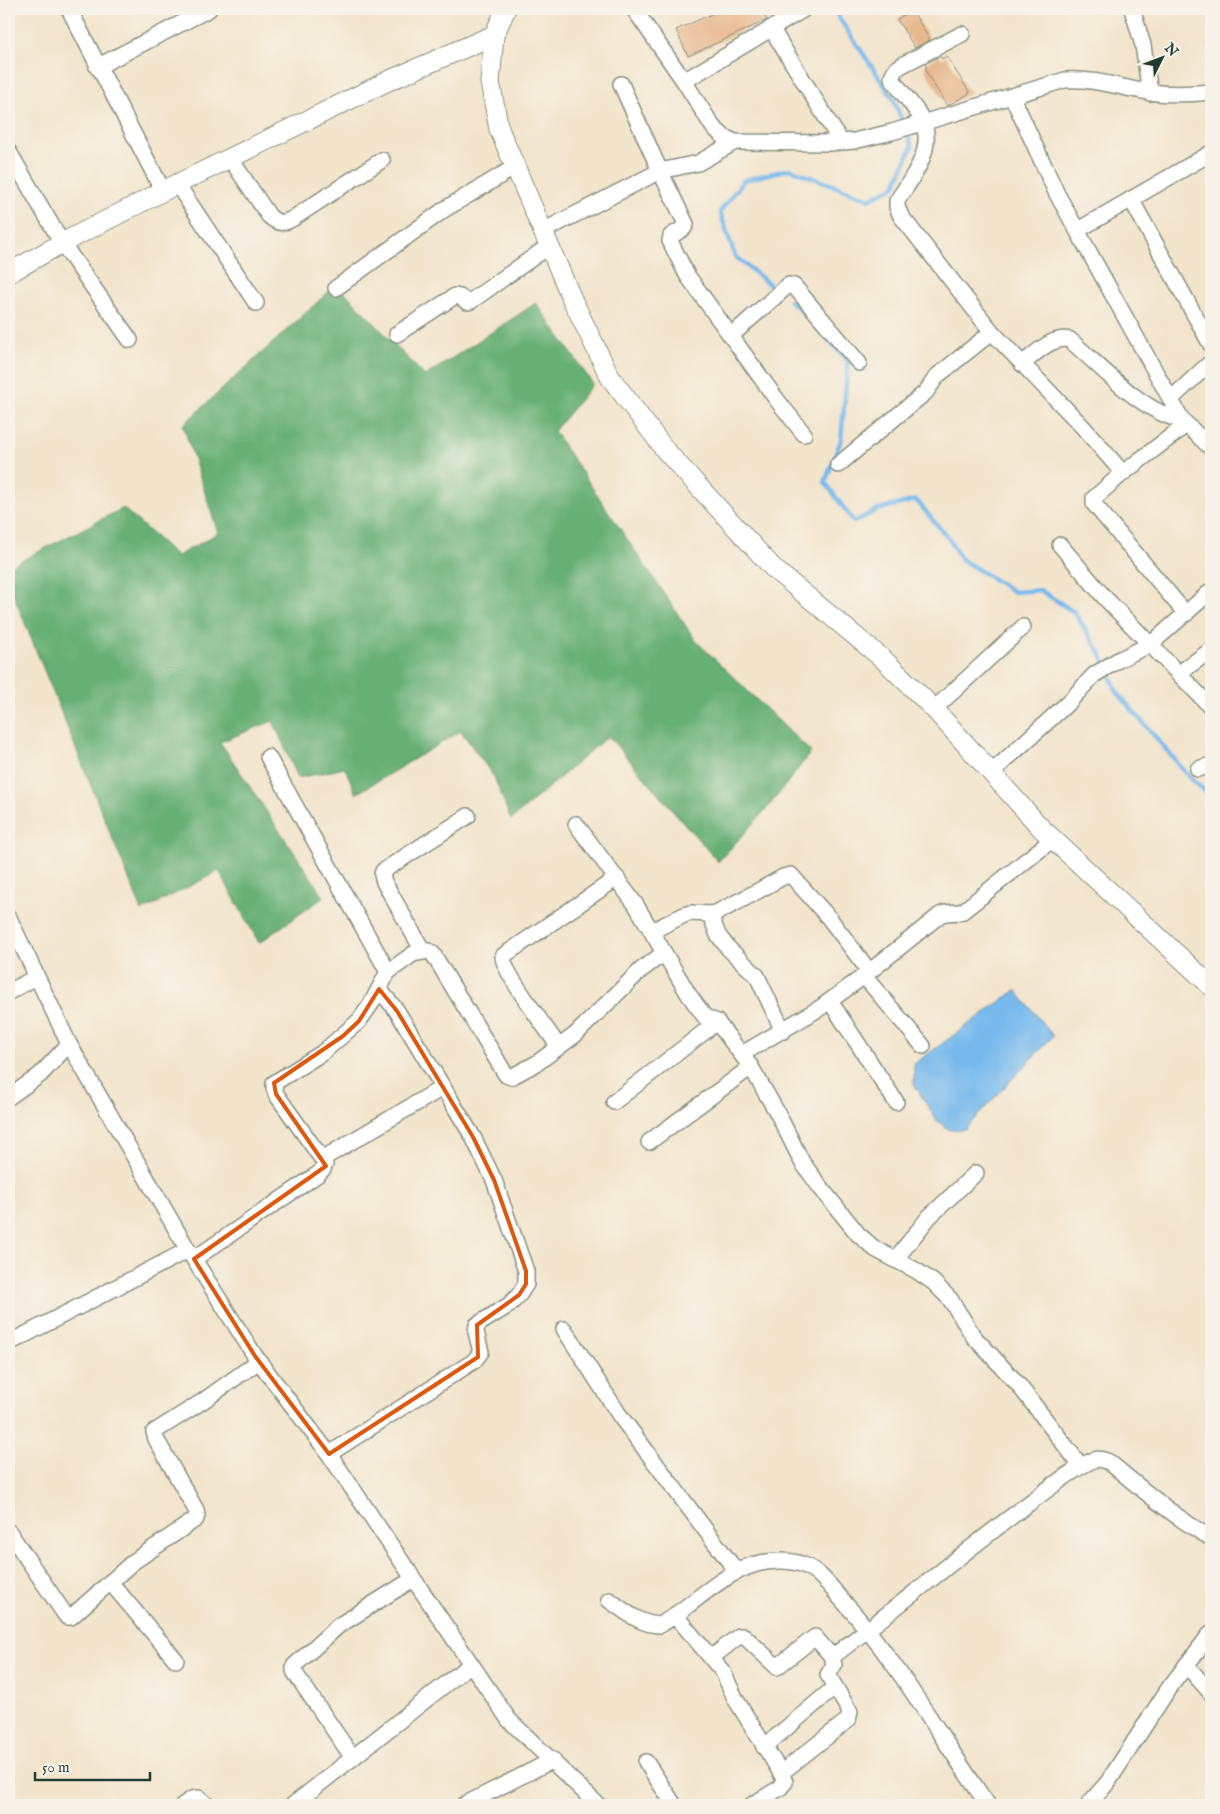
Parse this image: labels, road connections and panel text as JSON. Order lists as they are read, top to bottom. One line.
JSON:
{"scale_bar":"50 m","north":"top right"}
